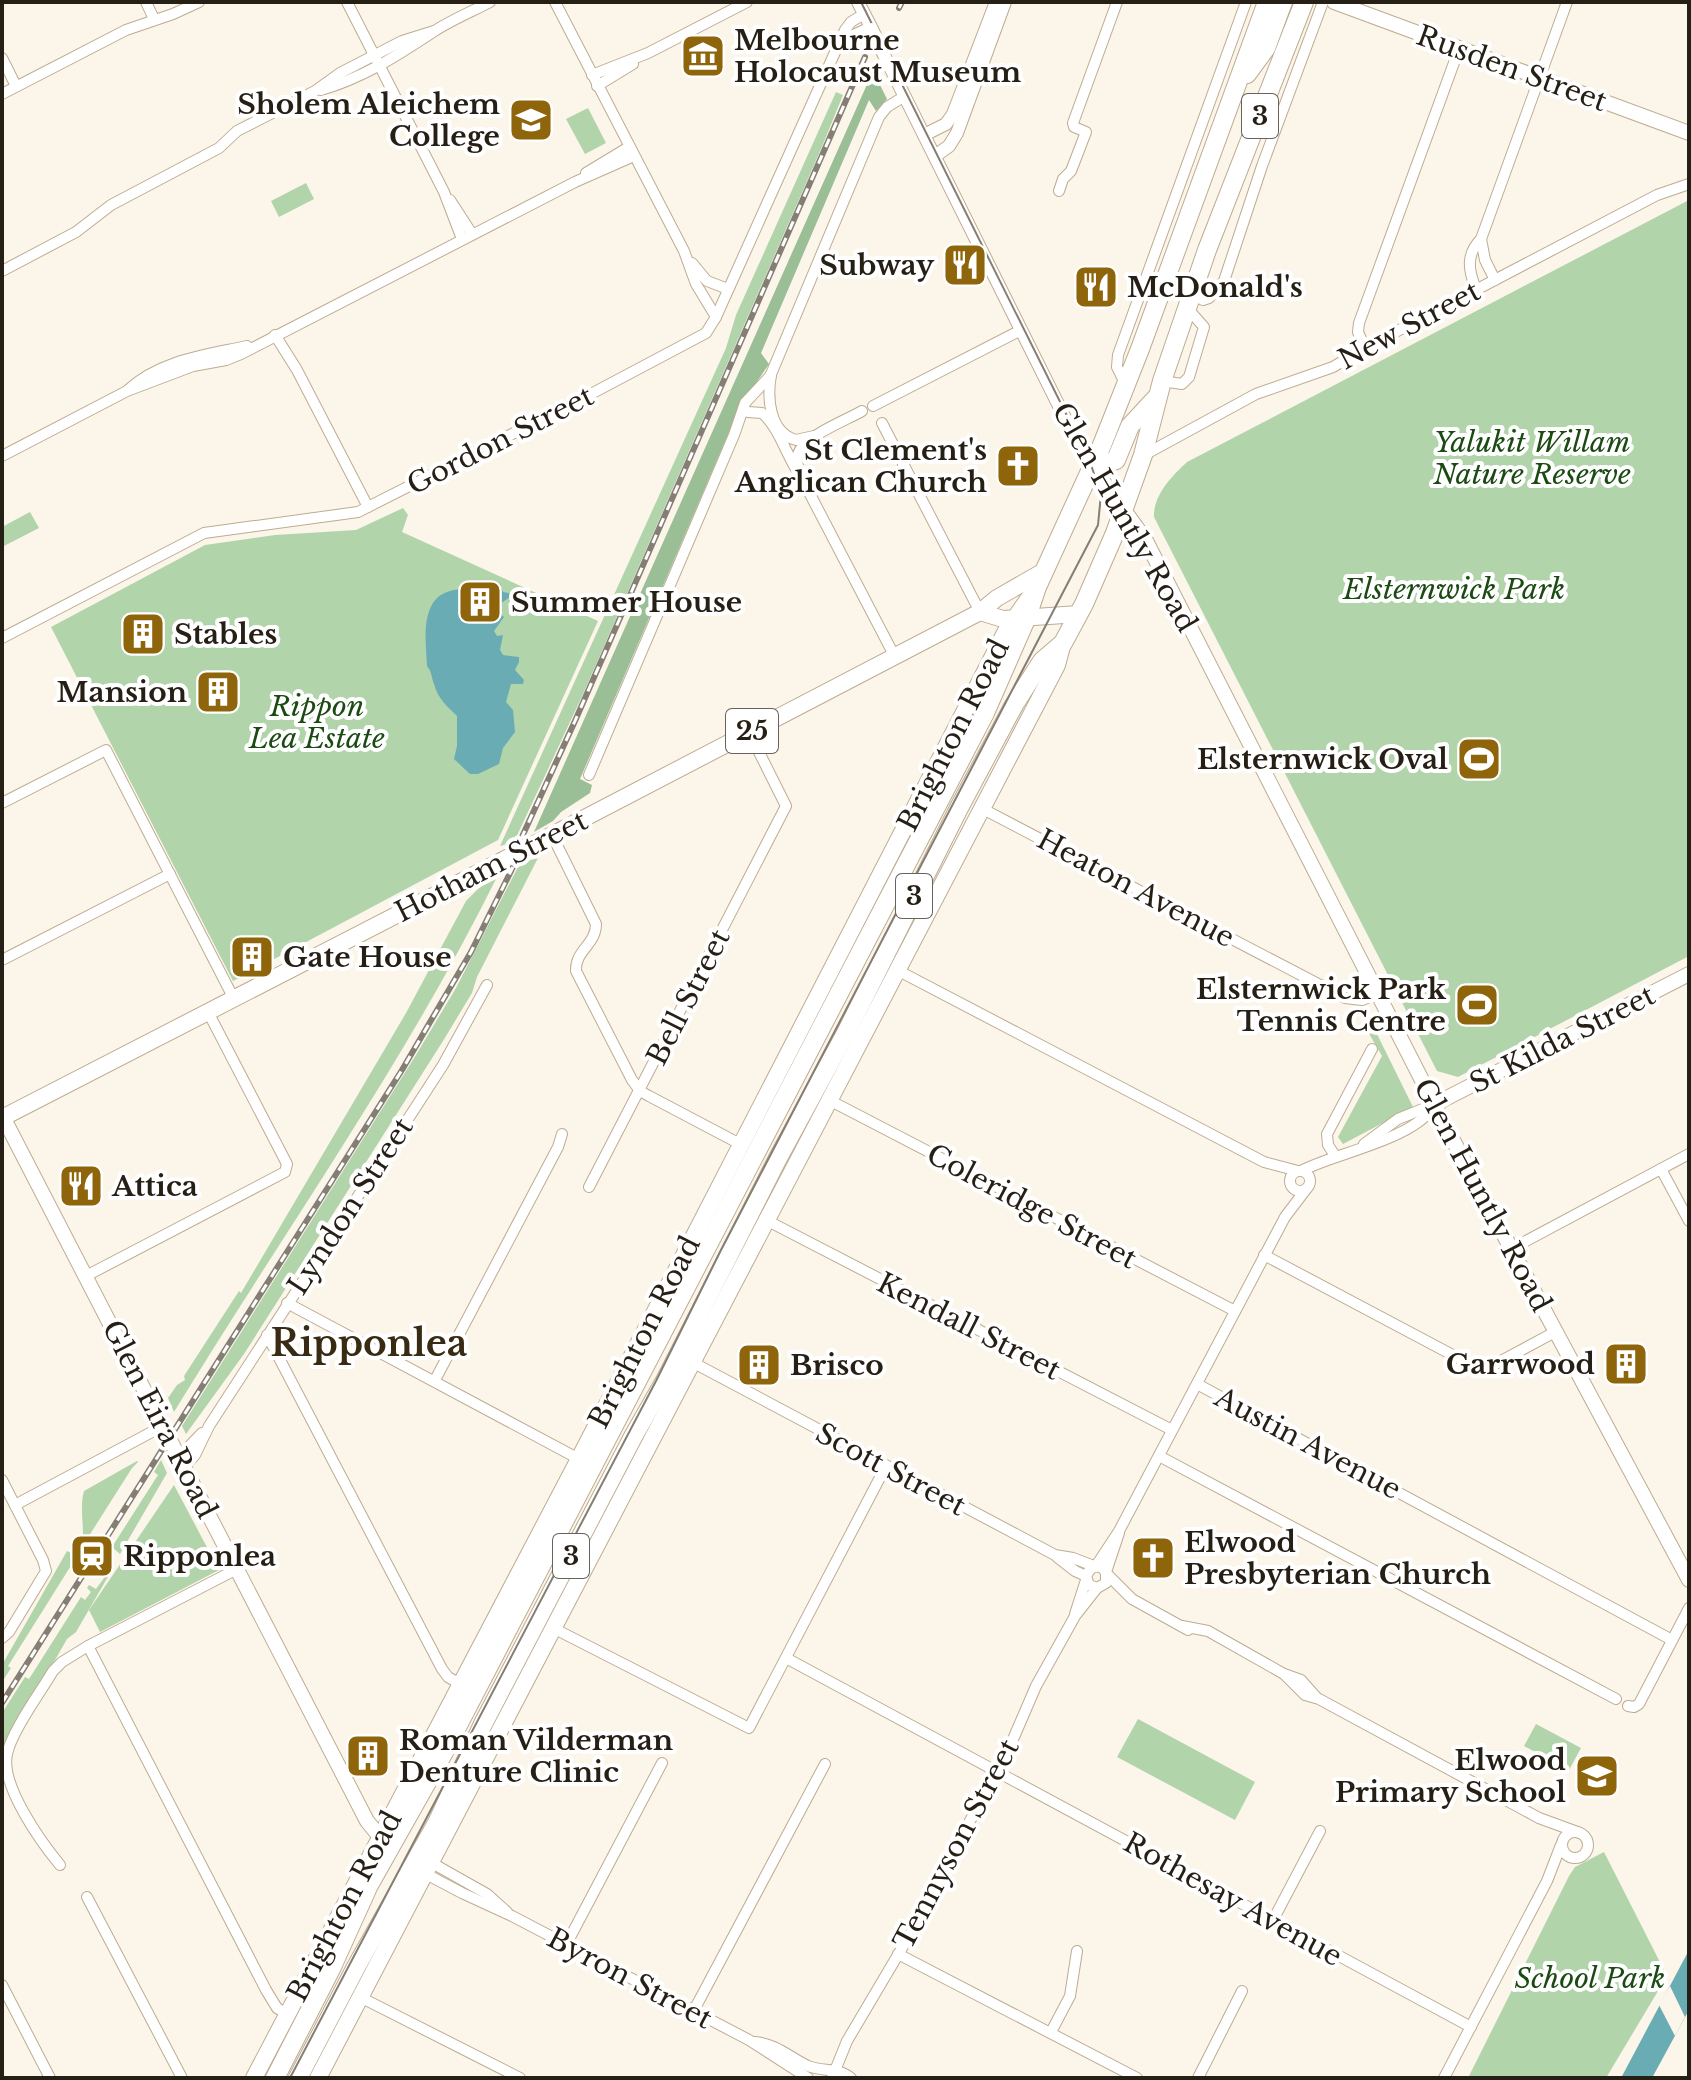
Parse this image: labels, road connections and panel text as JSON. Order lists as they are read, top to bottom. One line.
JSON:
{"streets":{"highway":["3","Brighton Road","Glen Eira Road"],"main road":["Rusden Street","Glen Huntly Road","25","Hotham Street","St Kilda Street"],"street":["New Street","Gordon Street","Heaton Avenue","Bell Street","Lyndon Street","Coleridge Street","Kendall Street","Austin Avenue","Scott Street","Tennyson Street","Rothesay Avenue","Byron Street"]},"crossings":[["3","New Street"],["3","Glen Huntly Road"],["3","Brighton Road"],["Gordon Street","Glen Huntly Road"],["Glen Huntly Road","Brighton Road"],["Glen Huntly Road","Heaton Avenue"],["Glen Huntly Road","St Kilda Street"],["Brighton Road","Hotham Street"],["Brighton Road","Heaton Avenue"],["Brighton Road","Coleridge Street"],["Brighton Road","Kendall Street"],["Brighton Road","Glen Eira Road"],["Brighton Road","Scott Street"],["Brighton Road","Byron Street"],["Hotham Street","Bell Street"],["Hotham Street","Glen Eira Road"],["Lyndon Street","Glen Eira Road"],["Glen Eira Road","Byron Street"],["Tennyson Street","Rothesay Avenue"],["Tennyson Street","Byron Street"]],"districts":["Ripponlea"],"parks":["Yalukit Willam Nature Reserve","Elsternwick Park","Rippon Lea Estate","School Park"],"places":{"museum":["Melbourne Holocaust Museum"],"school or university":["Sholem Aleichem College","Elwood Primary School"],"restaurant":["Subway","McDonald's","Attica"],"church":["St Clement's Anglican Church","Elwood Presbyterian Church"],"building":["Summer House","Stables","Mansion","Gate House","Garrwood","Brisco","Roman Vilderman Denture Clinic"],"sports":["Elsternwick Oval","Elsternwick Park Tennis Centre"],"station":["Ripponlea"]}}
